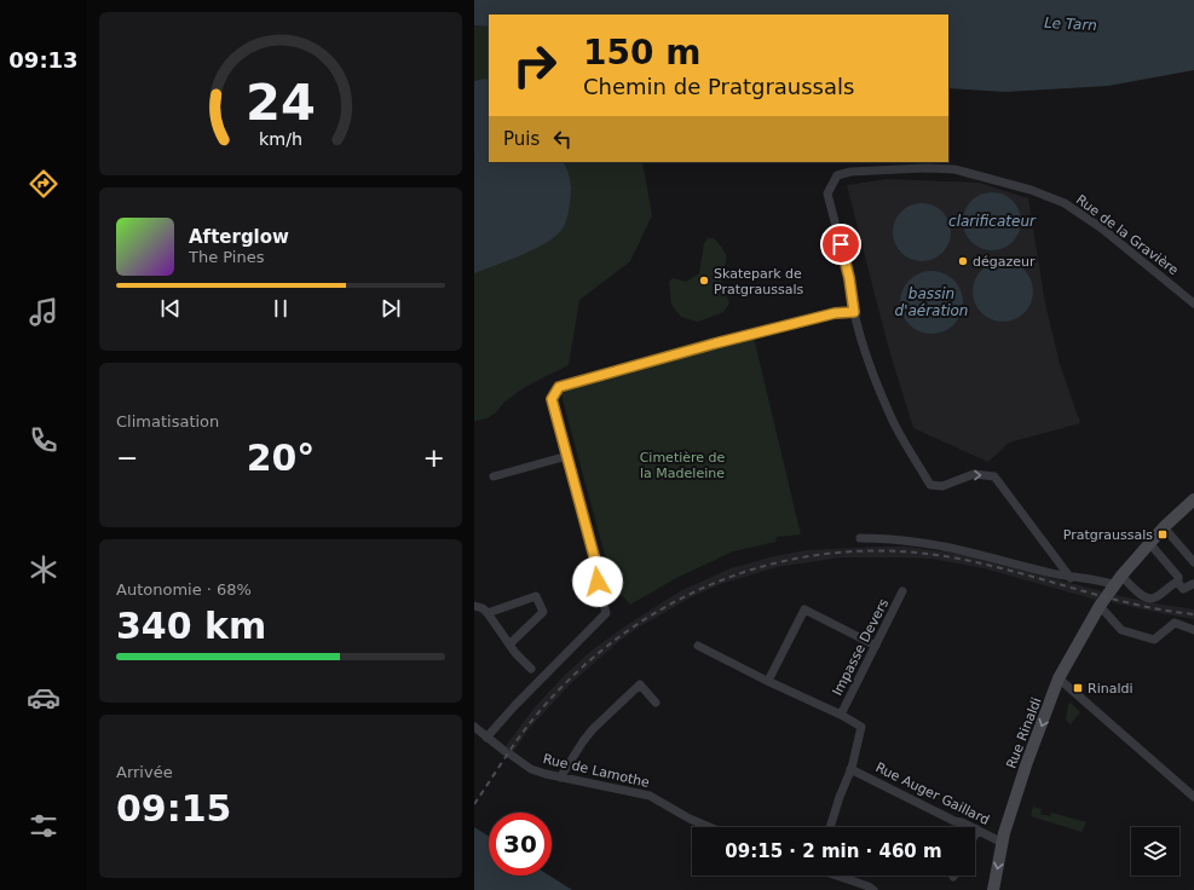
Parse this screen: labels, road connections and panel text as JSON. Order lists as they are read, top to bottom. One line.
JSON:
{"streets":{"street":["Rue de la Gravière","Impasse Devers","Rue Rinaldi","Rue de Lamothe","Rue Auger Gaillard"]},"crossings":[["Rue Rinaldi","Rue Auger Gaillard"]],"one_way":["Rue de la Gravière","Rue Rinaldi"],"water":["Le Tarn","clarificateur","bassin d'aération"],"parks":["Cimetière de la Madeleine"],"places":{"other":["dégazeur","Skatepark de Pratgraussals"],"transit":["Pratgraussals","Rinaldi"]},"page":{"tabs":"09:13","turn":["150 m","Chemin de Pratgraussals"],"then":"Puis","song":["Afterglow","The Pines"],"tile":["Climatisation",["Autonomie · 68%","340 km"],["Arrivée","09:15"]],"heat":["−","20°","+"],"limit":"30","trip":"09:15 · 2 min · 460 m","gauge":["24","km/h"]}}
